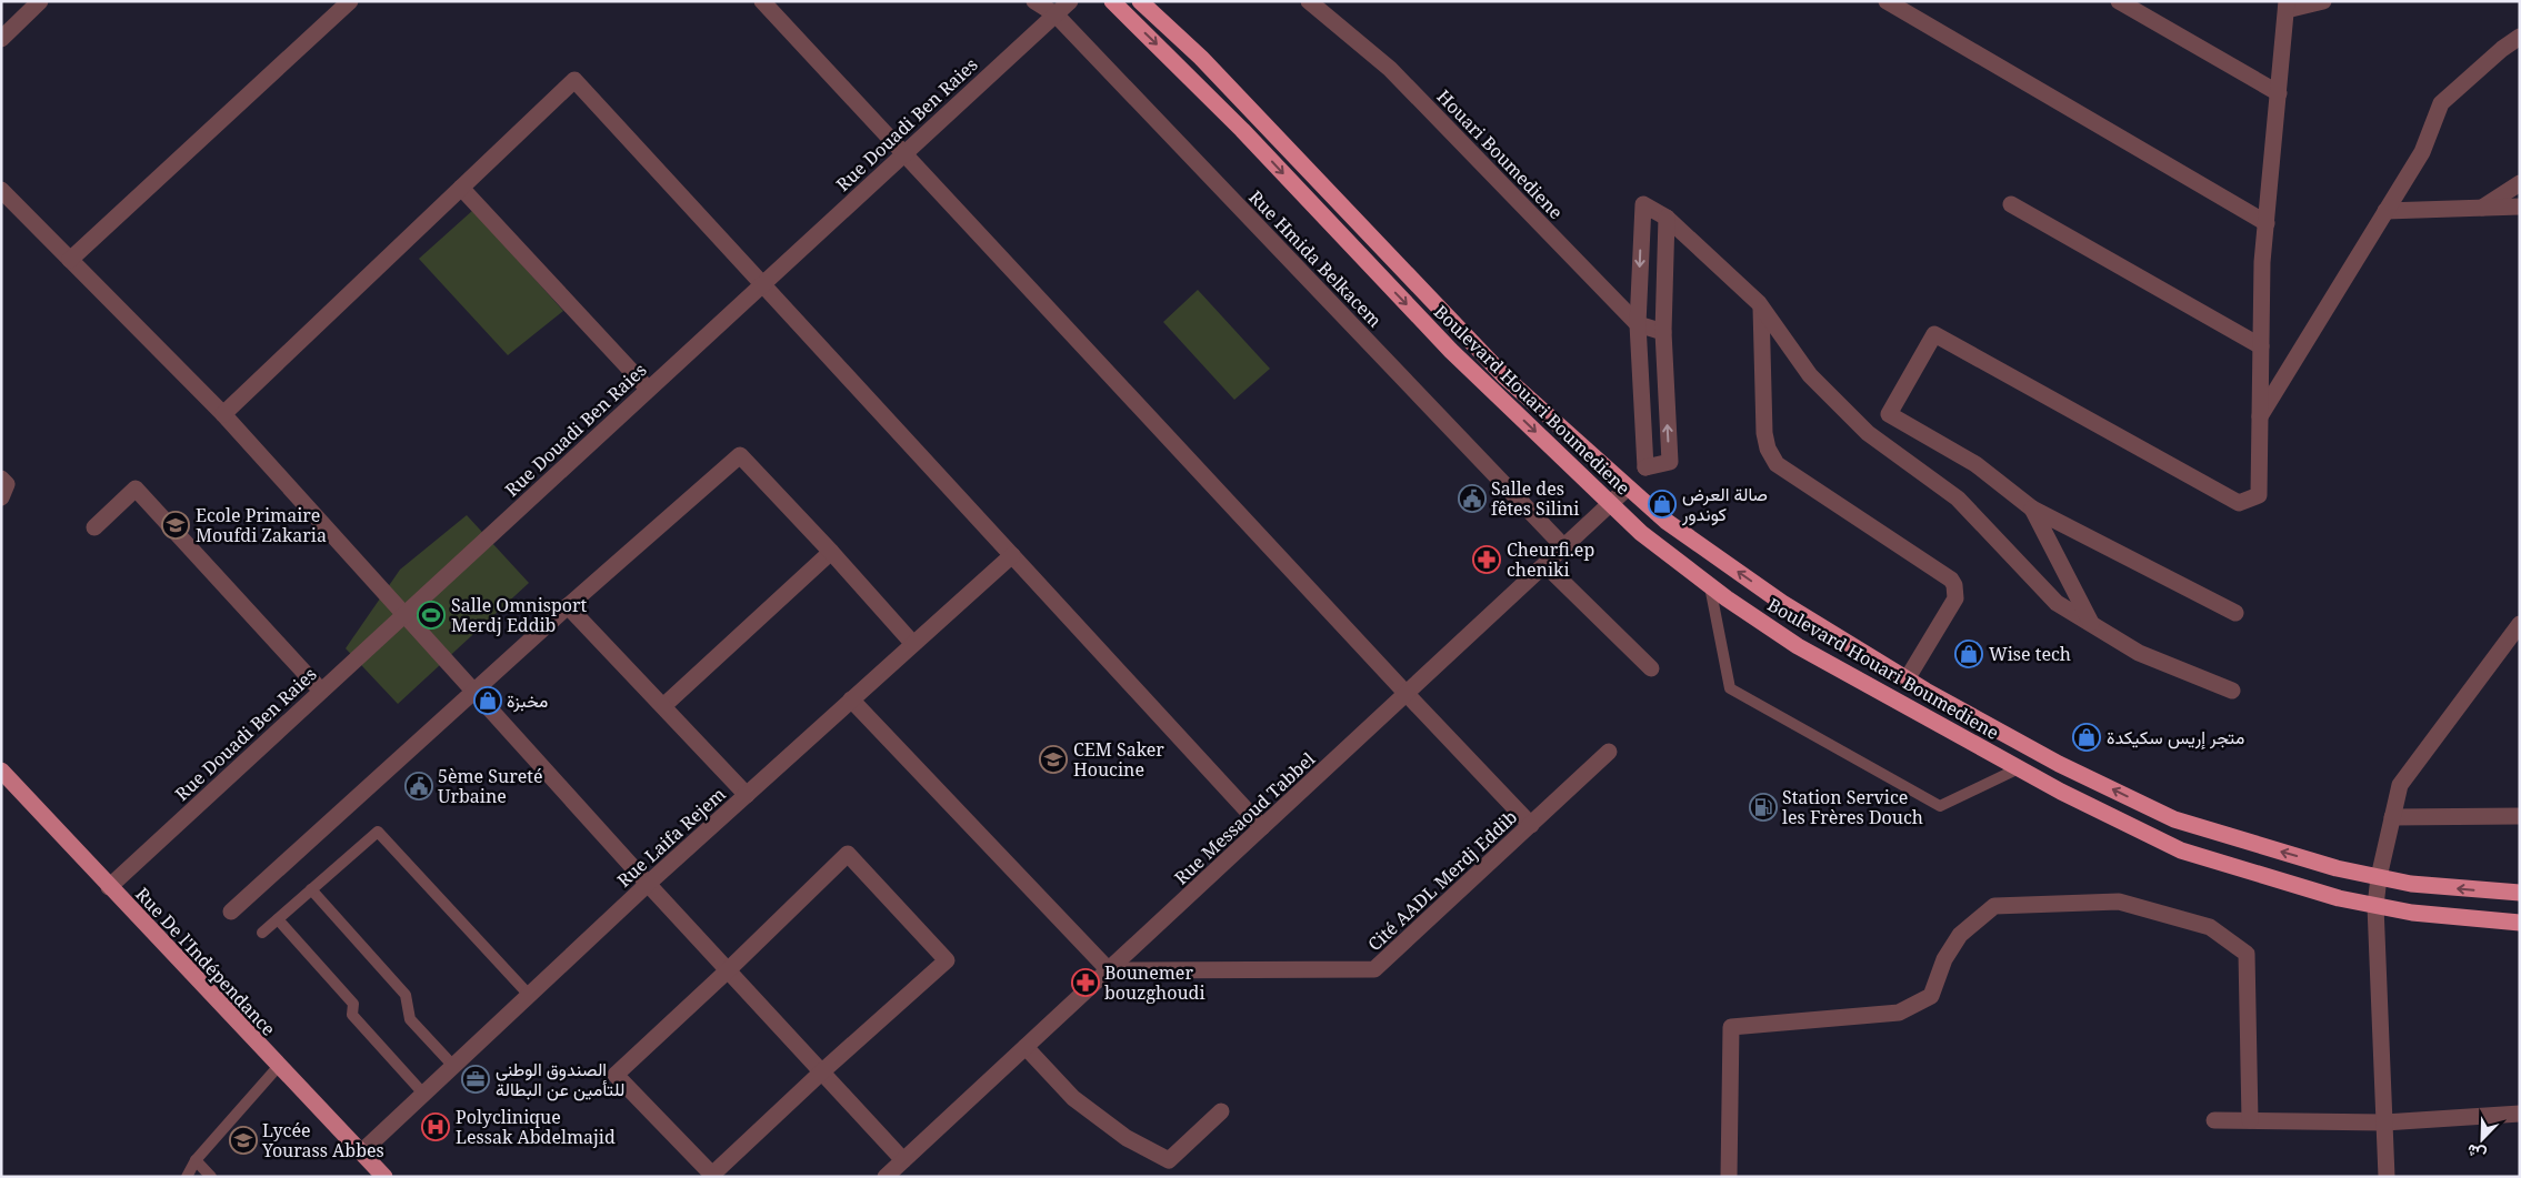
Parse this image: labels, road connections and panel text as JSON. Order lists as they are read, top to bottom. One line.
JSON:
{"streets":{"highway":["Boulevard Houari Boumediene"],"main road":["Rue De l'Indépendance"],"street":["Rue Douadi Ben Raies","Houari Boumediene","Rue Hmida Belkacem","Rue Messaoud Tabbel","Rue Laifa Rejem","Cité AADL Merdj Eddib"]},"crossings":[["Rue Douadi Ben Raies","Rue Hmida Belkacem"],["Rue Douadi Ben Raies","Rue De l'Indépendance"],["Rue Hmida Belkacem","Rue Messaoud Tabbel"],["Boulevard Houari Boumediene","Rue Messaoud Tabbel"],["Rue Messaoud Tabbel","Cité AADL Merdj Eddib"],["Rue Laifa Rejem","Rue De l'Indépendance"]],"places":{"public building":["Salle des fêtes Silini","5ème Sureté Urbaine"],"shop":["صالة العرض كوندور","Wise tech","مخبزة","متجر إريس سكيكدة"],"school or university":["Ecole Primaire Moufdi Zakaria","CEM Saker Houcine","Lycée Yourass Abbes"],"pharmacy":["Cheurfi.ep cheniki","Bounemer bouzghoudi"],"sports":["Salle Omnisport Merdj Eddib"],"fuel station":["Station Service les Frères Douch"],"office":["الصندوق الوطني للتأمين عن البطالة"],"hospital":["Polyclinique Lessak Abdelmajid"]},"north":"bottom left"}
